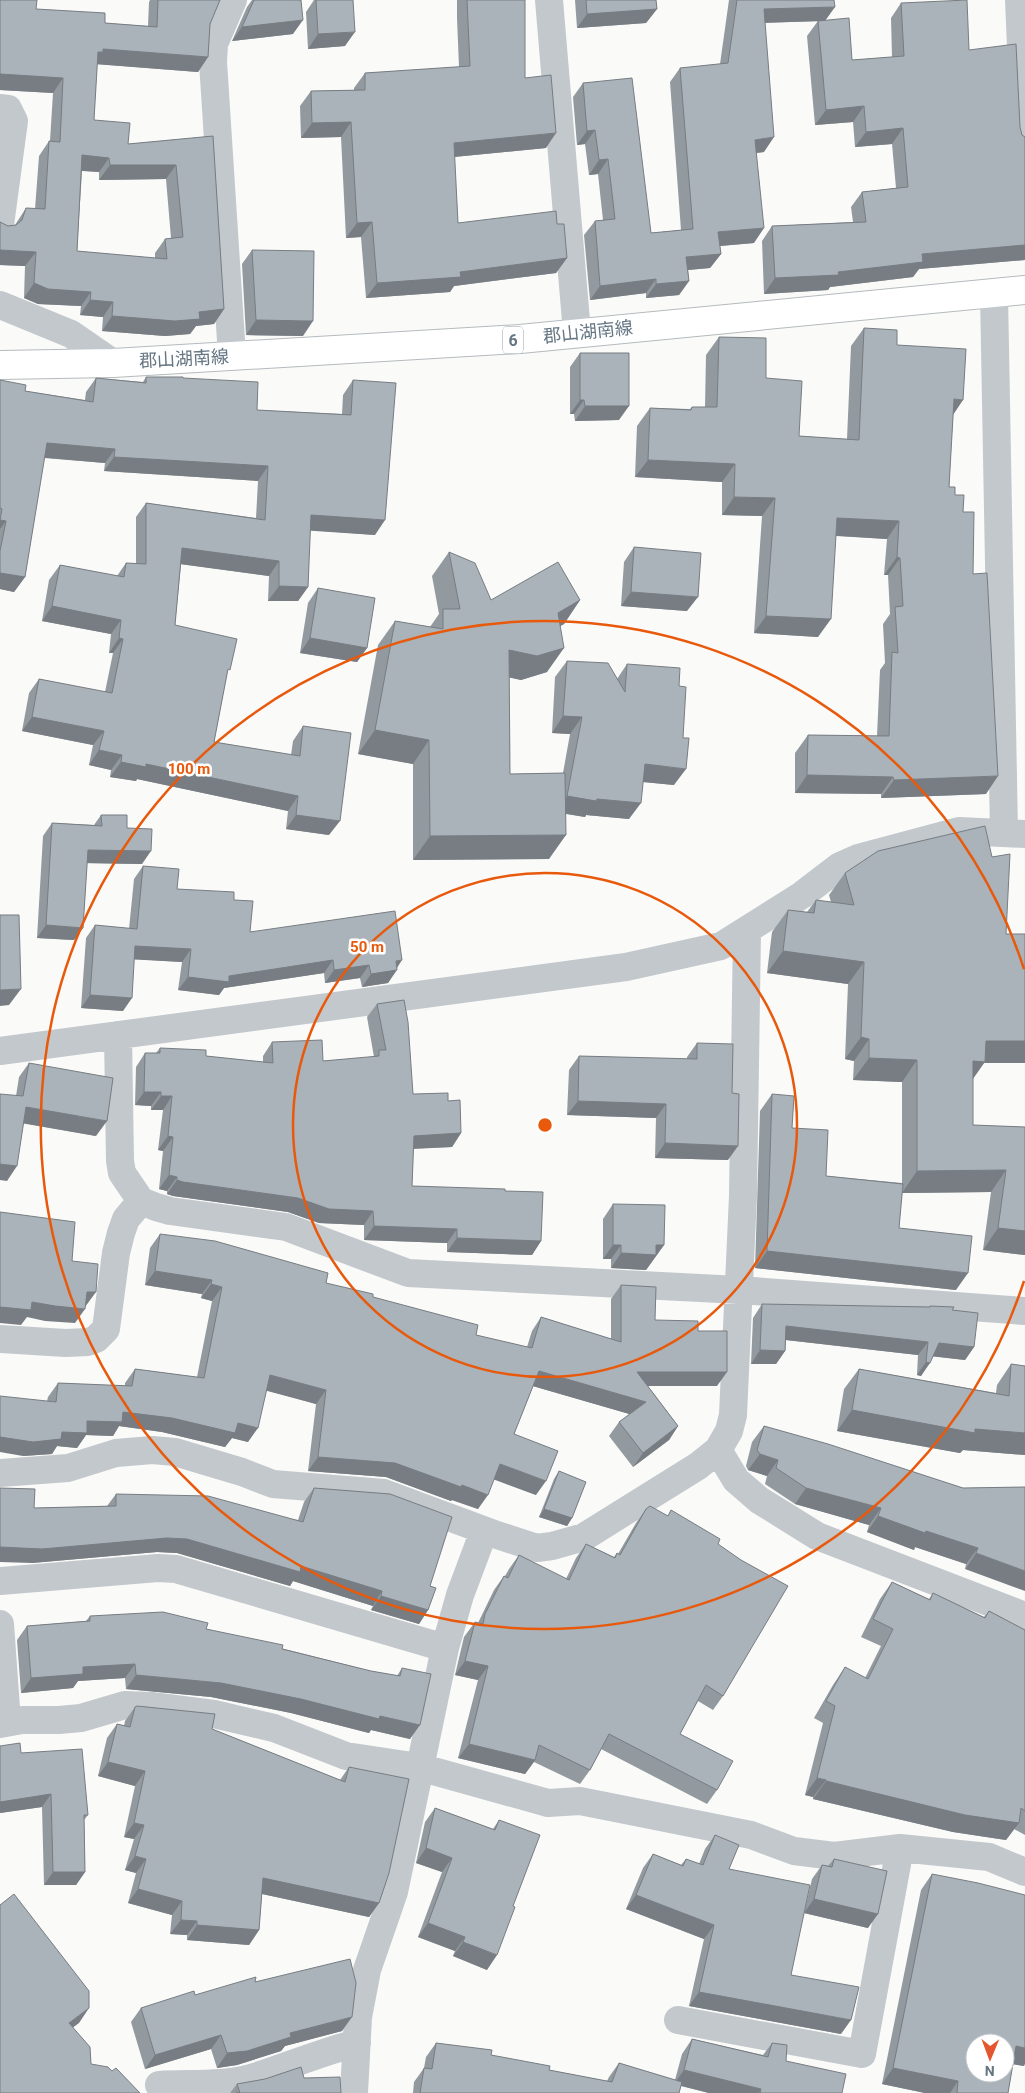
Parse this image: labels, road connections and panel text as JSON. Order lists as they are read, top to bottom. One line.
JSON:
{"streets":{"main road":["郡山湖南線","6"]},"north":"bottom","rings":["100 m","50 m"]}
